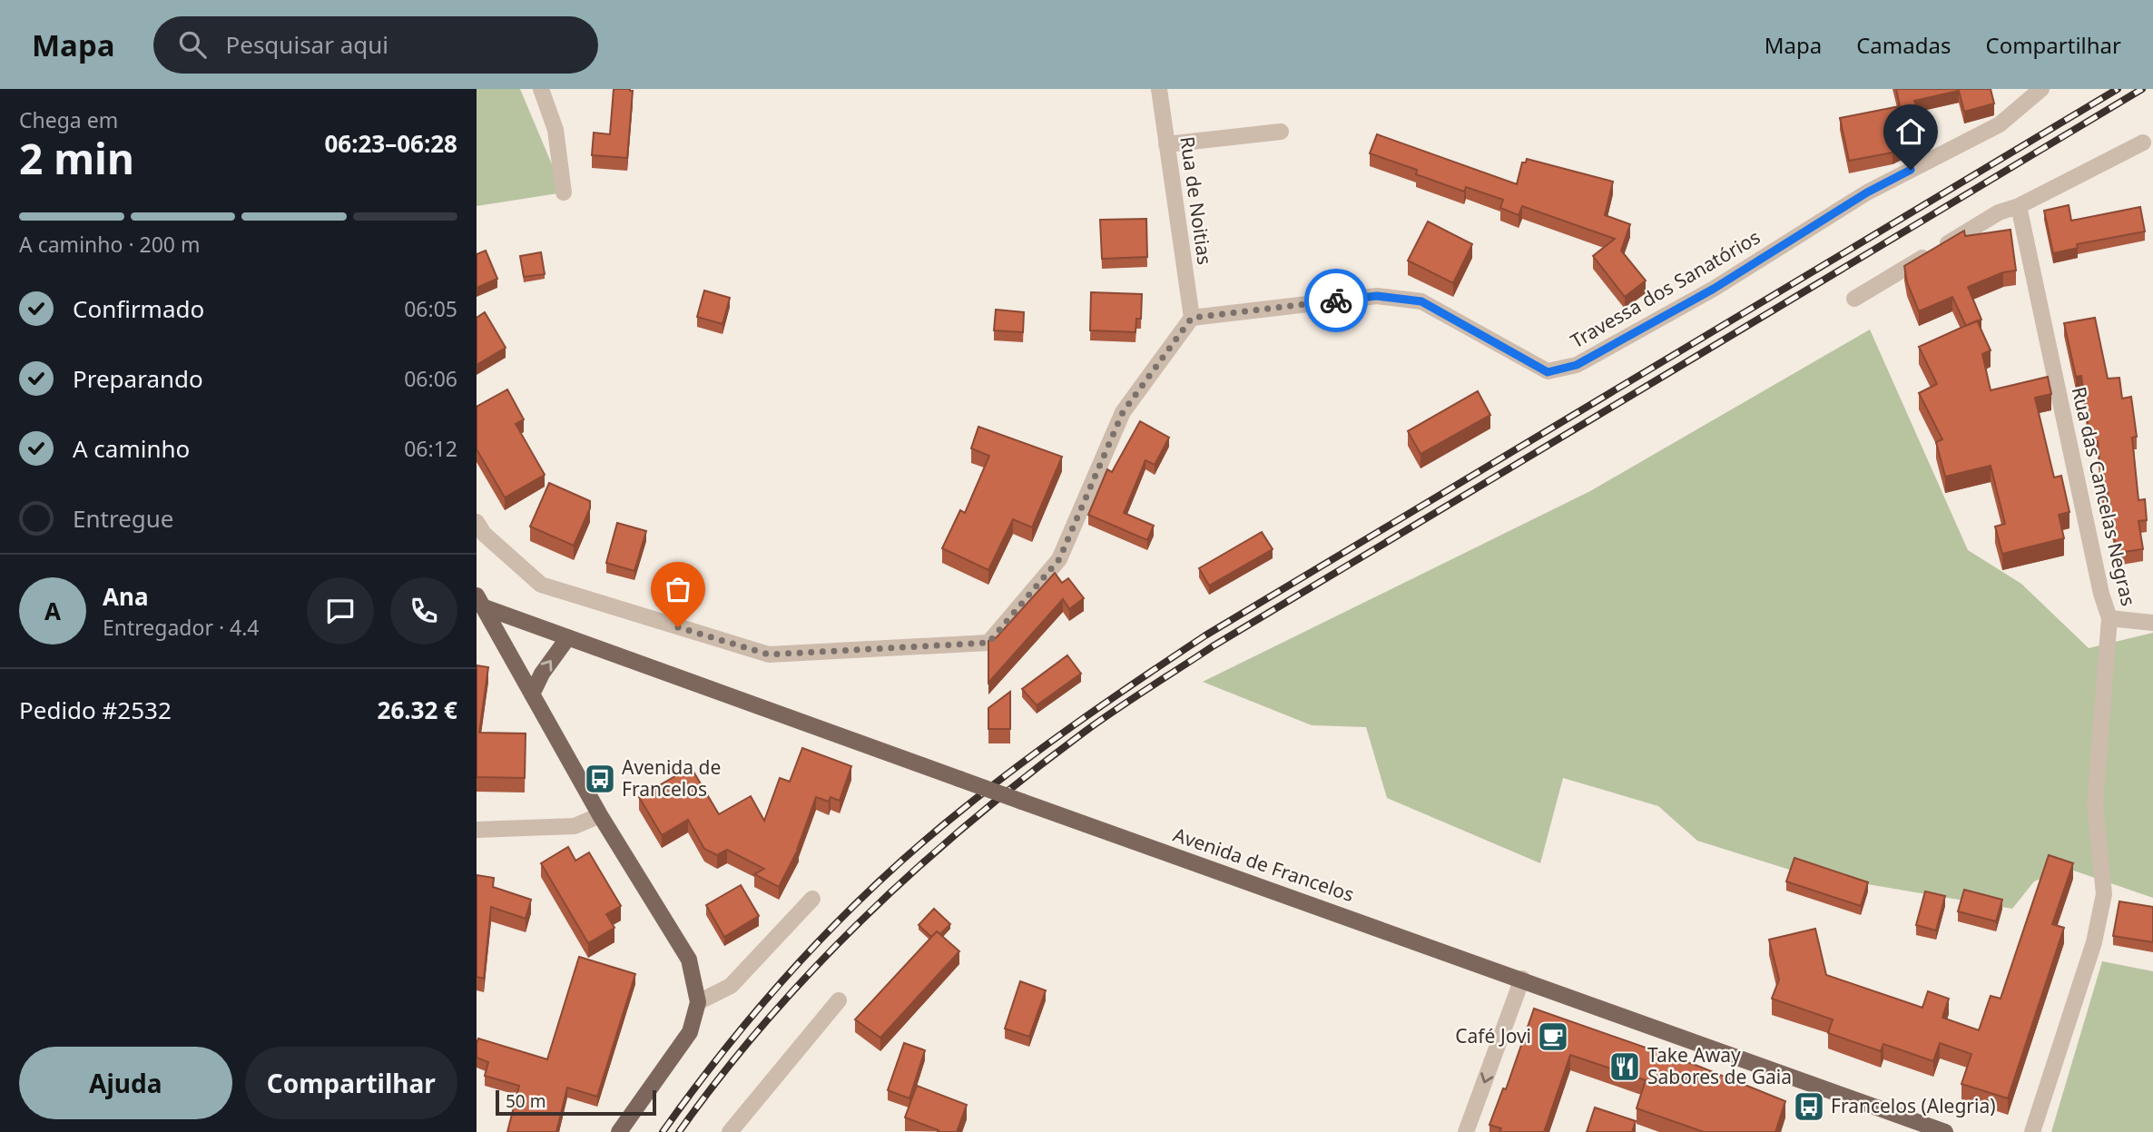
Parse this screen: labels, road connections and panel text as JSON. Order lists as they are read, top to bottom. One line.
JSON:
{"streets":{"main road":["Avenida de Francelos"],"street":["Rua de Noitias","Travessa dos Sanatórios","Rua das Cancelas Negras"]},"crossings":[["Rua de Noitias","Travessa dos Sanatórios"]],"places":{"bus stop":["Avenida de Francelos","Francelos (Alegria)"],"cafe":["Café Jovi"],"restaurant":["Take Away Sabores de Gaia"]},"scale_bar":"50 m","page":{"header":"Mapa","search":"Pesquisar aqui","nav":["Mapa","Camadas","Compartilhar"],"heading":["2 min","Chega em","06:23–06:28"],"panel":["Ana","Entregador · 4.4","Pedido #2532","26.32 €"],"bar":"A caminho · 200 m","list":[["Confirmado","06:05"],["Preparando","06:06"],["A caminho","06:12"],"Entregue"],"round":"A","buttons":["Ajuda","Compartilhar"],"scale":"50 m"}}
